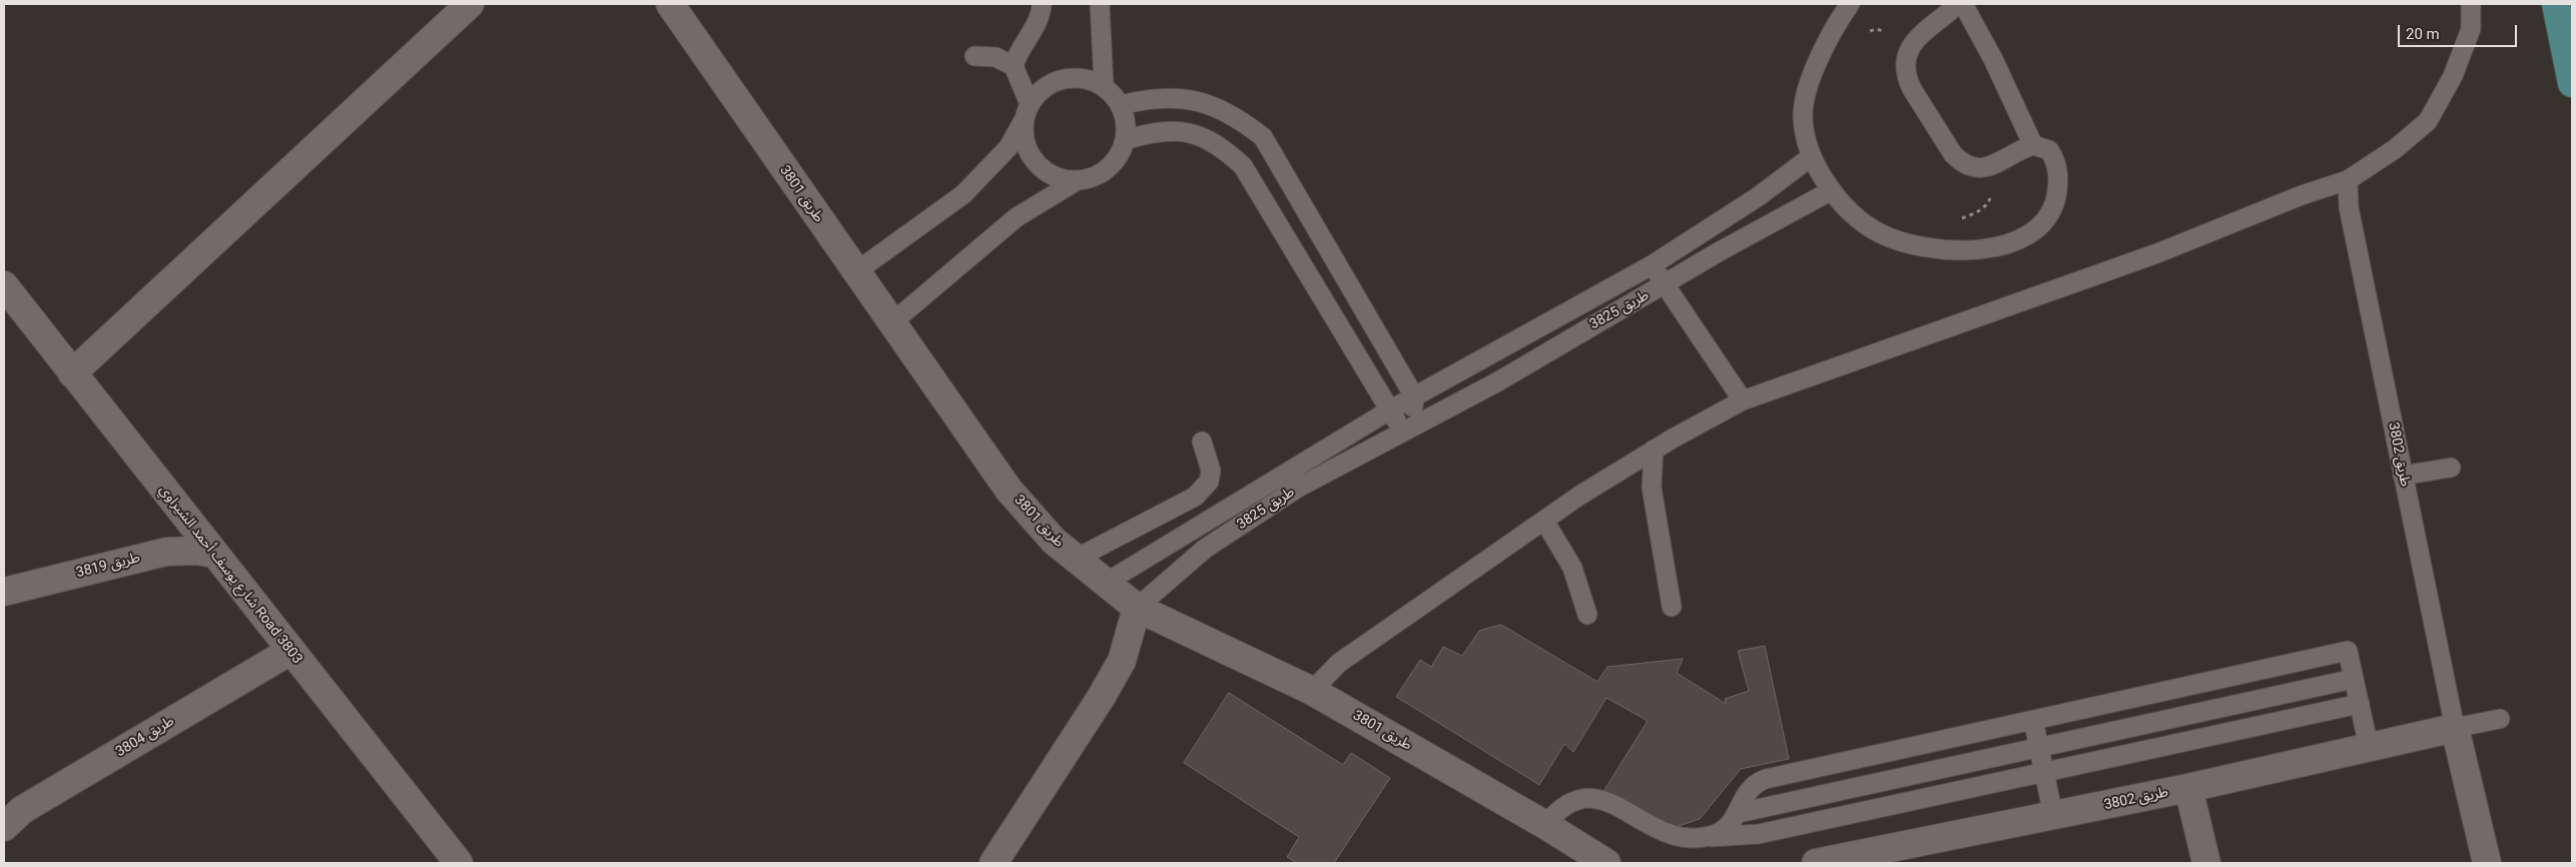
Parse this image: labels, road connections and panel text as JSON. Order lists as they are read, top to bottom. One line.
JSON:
{"streets":{"street":["طريق 3801","طريق 3802","طريق 3819","شارع يوسف أحمد الشيراوي Road 3803","طريق 3804"],"lane":["طريق 3825"]},"crossings":[["طريق 3801","طريق 3825"],["طريق 3819","شارع يوسف أحمد الشيراوي Road 3803"],["شارع يوسف أحمد الشيراوي Road 3803","طريق 3804"]],"scale_bar":"20 m"}
